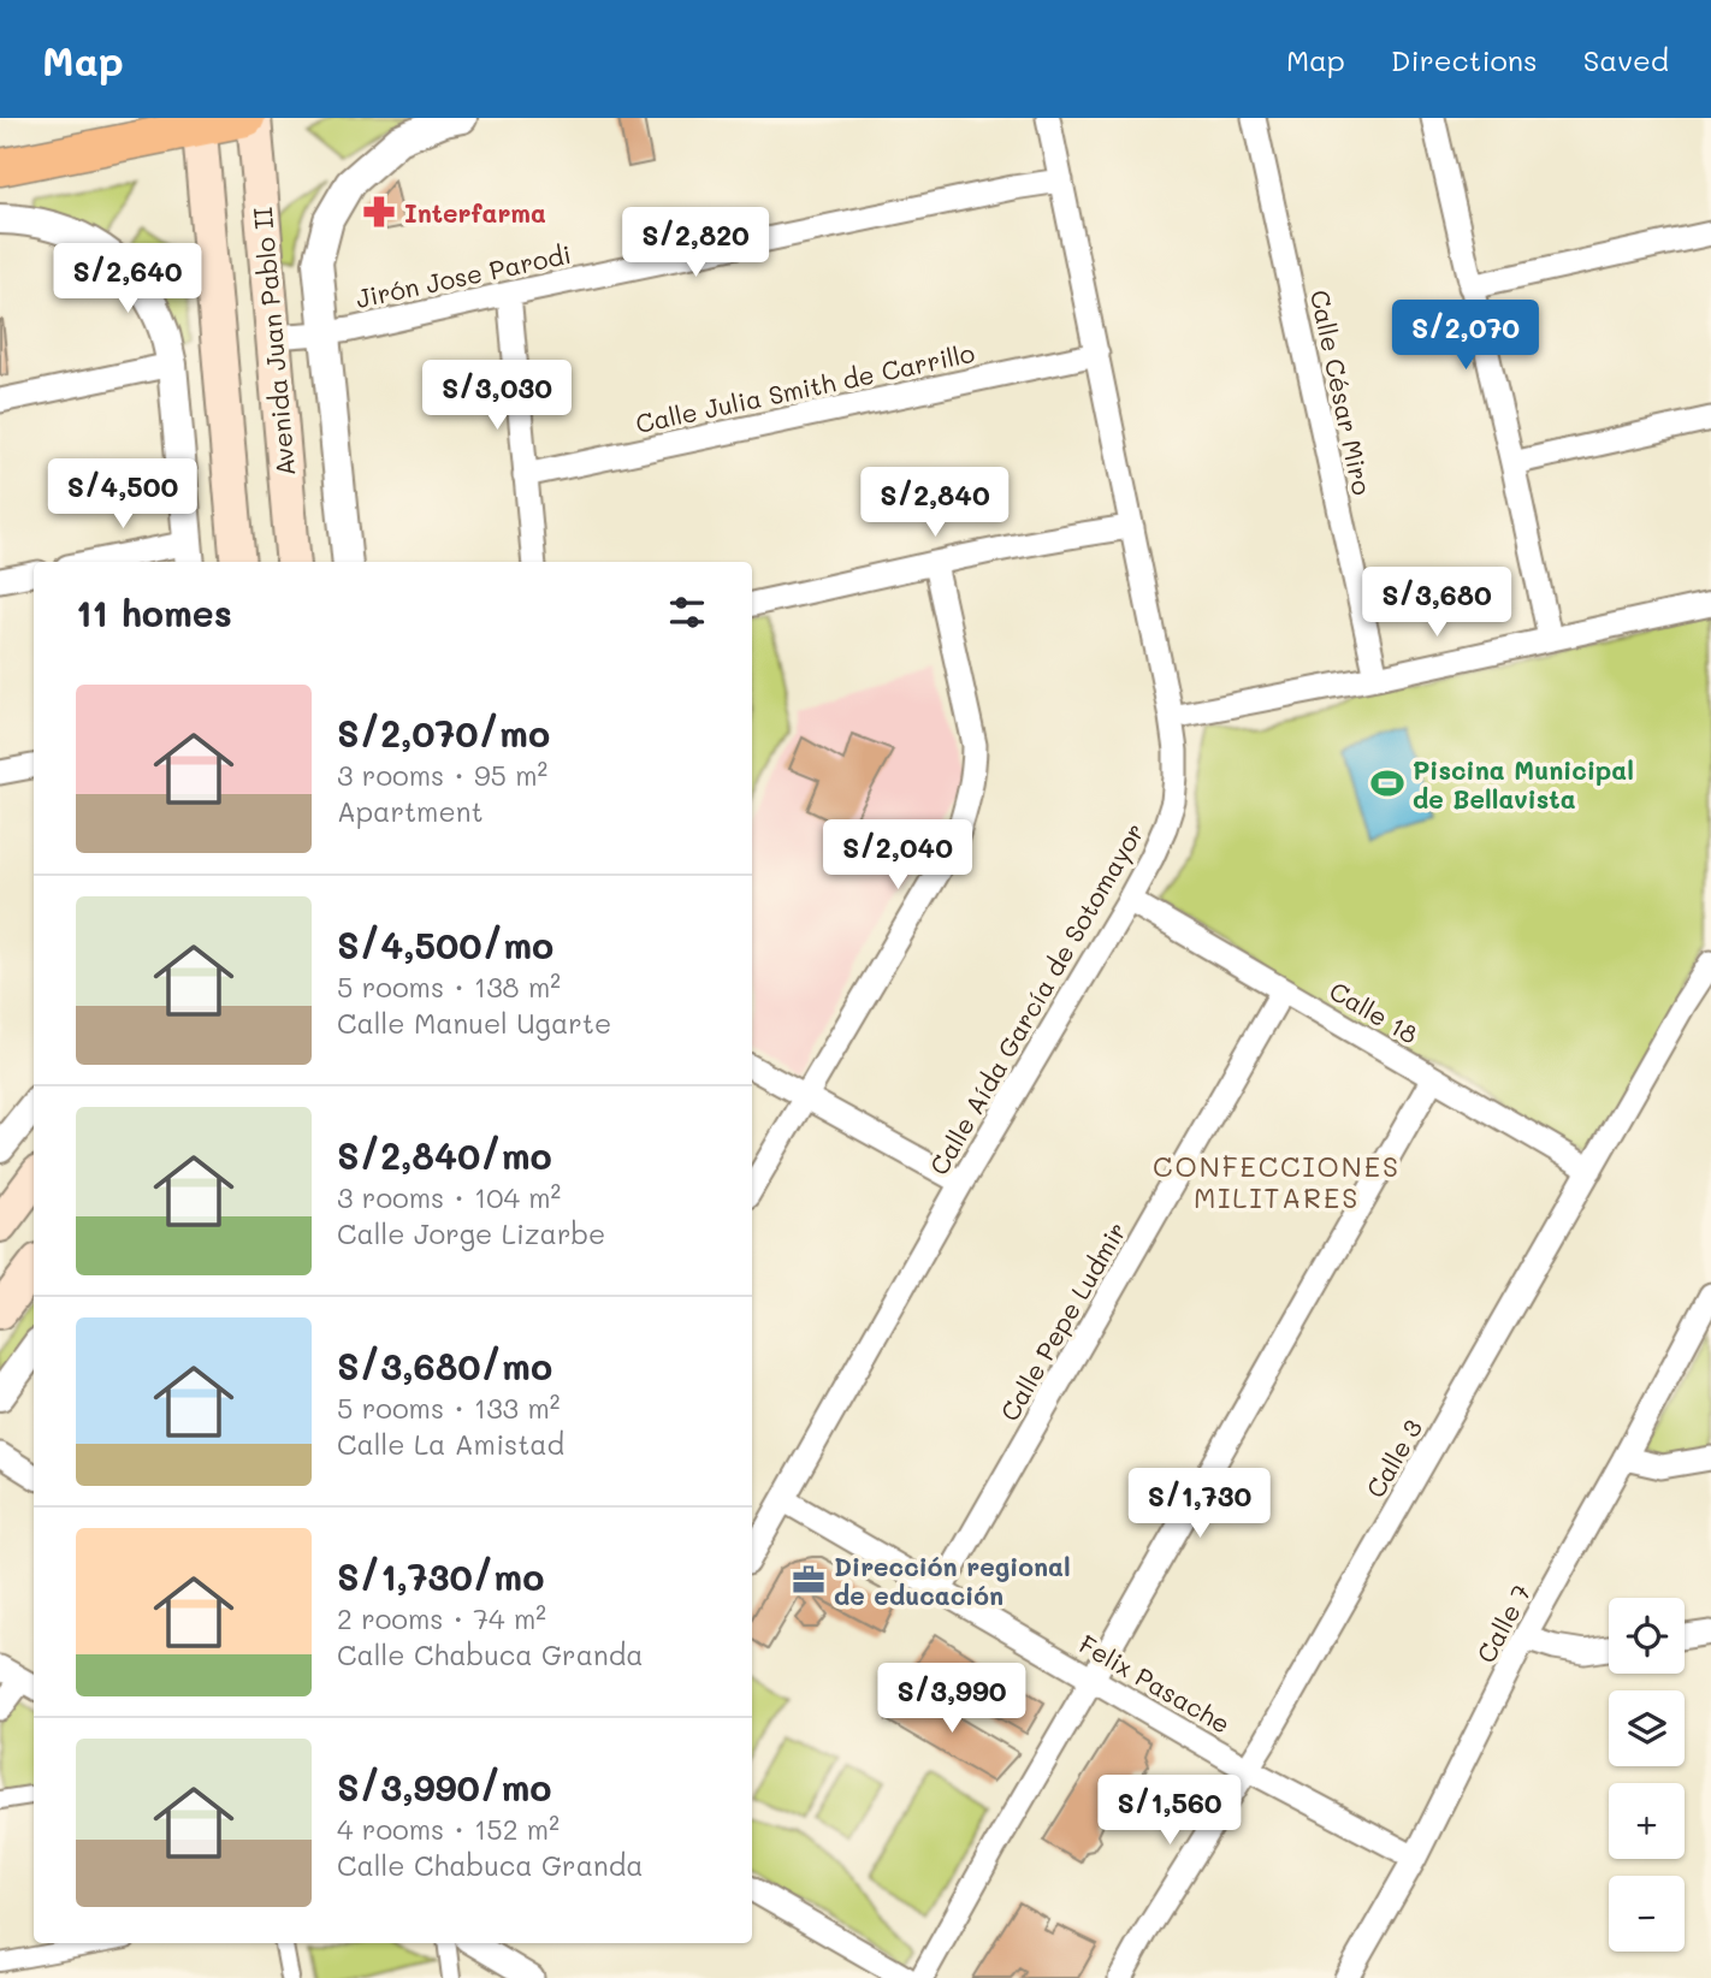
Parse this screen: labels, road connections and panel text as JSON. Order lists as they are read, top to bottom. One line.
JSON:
{"streets":{"main road":["Avenida Juan Pablo II"],"street":["Jirón Jose Parodi","Calle Julia Smith de Carrillo","Calle César Miro","Calle Aída García de Sotomayor","Calle 18","Calle Pepe Ludmir","Calle 3","Calle 7","Felix Pasache"]},"crossings":[["Jirón Jose Parodi","Avenida Juan Pablo II"],["Jirón Jose Parodi","Calle Aída García de Sotomayor"],["Calle Julia Smith de Carrillo","Calle Aída García de Sotomayor"],["Calle Aída García de Sotomayor","Calle 18"],["Calle Aída García de Sotomayor","Felix Pasache"],["Calle 18","Calle Pepe Ludmir"],["Calle 18","Calle 3"],["Calle Pepe Ludmir","Felix Pasache"],["Calle 3","Felix Pasache"],["Calle 7","Felix Pasache"]],"districts":["CONFECCIONES MILITARES"],"places":{"pharmacy":["Interfarma"],"sports":["Piscina Municipal de Bellavista"],"office":["Dirección regional de educación"]},"page":{"header":"Map","nav":["Map","Directions","Saved"],"price":["S/2,820","S/2,640","S/2,070","S/3,030","S/4,500","S/2,840","S/3,680","S/2,040","S/1,730","S/3,990","S/1,560"],"heading":"11 homes","list":[{"name":"S/2,070/mo","note":"3 rooms · 95 m² · Apartment"},{"name":"S/4,500/mo","note":"5 rooms · 138 m² · Calle Manuel Ugarte"},{"name":"S/2,840/mo","note":"3 rooms · 104 m² · Calle Jorge Lizarbe"},{"name":"S/3,680/mo","note":"5 rooms · 133 m² · Calle La Amistad"},{"name":"S/1,730/mo","note":"2 rooms · 74 m² · Calle Chabuca Granda"},{"name":"S/3,990/mo","note":"4 rooms · 152 m² · Calle Chabuca Granda"}],"map_buttons":["+","−"]}}
